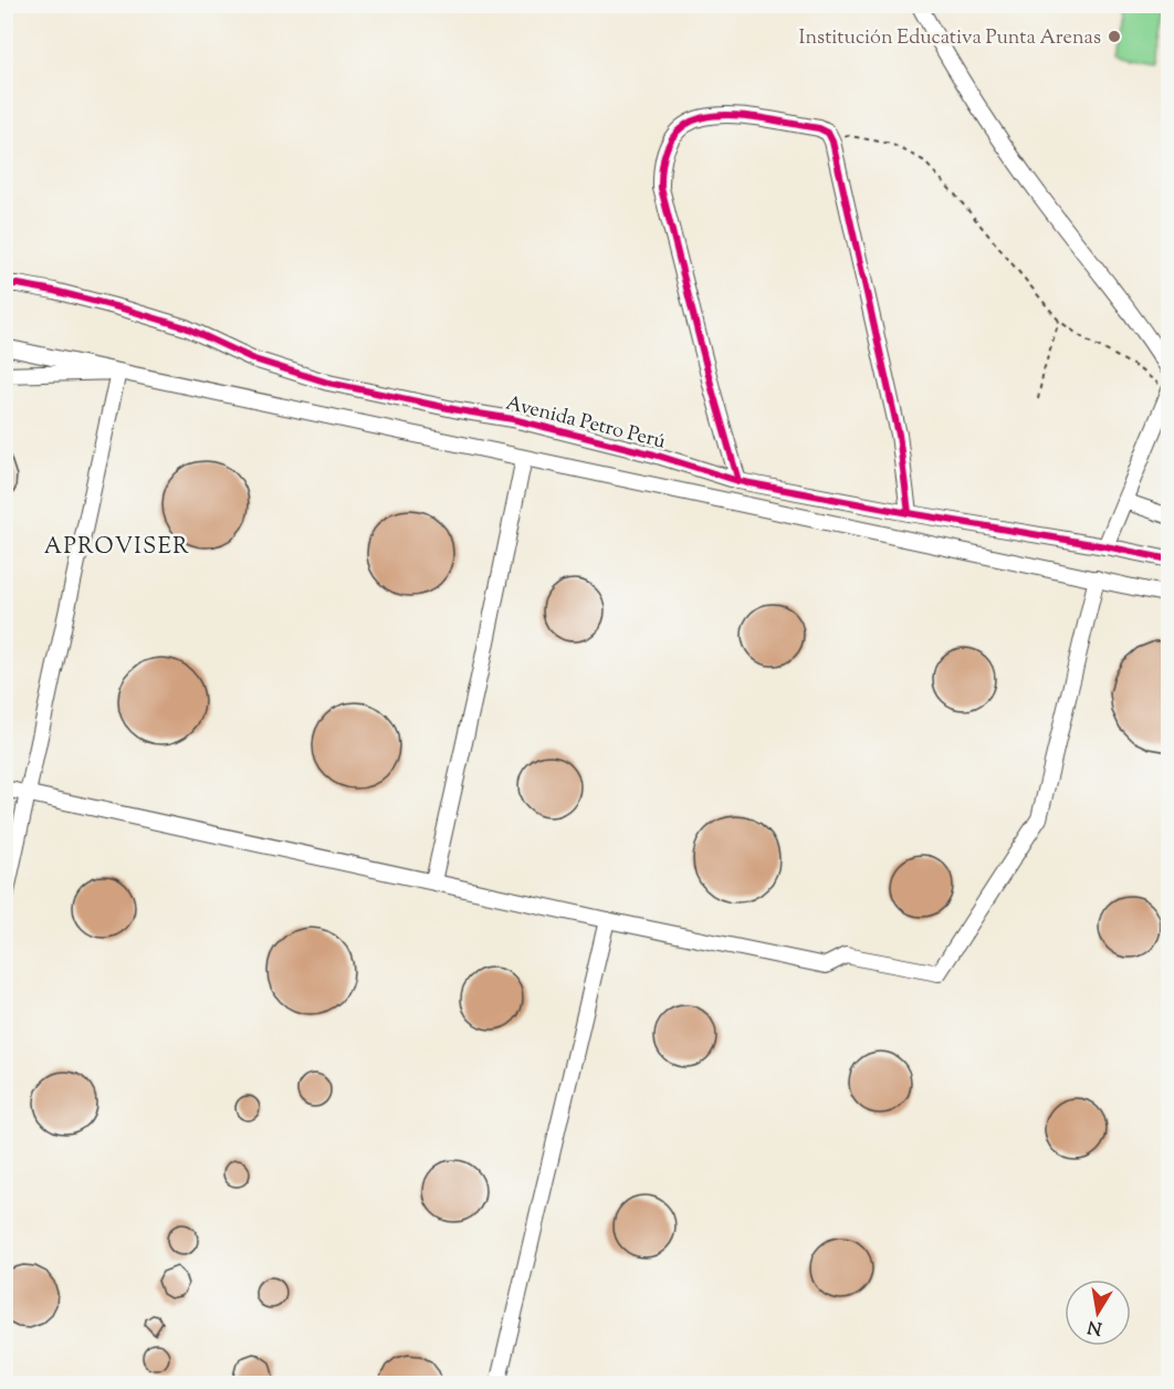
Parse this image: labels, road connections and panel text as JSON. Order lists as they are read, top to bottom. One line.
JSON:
{"streets":{"street":["Avenida Petro Perú"]},"districts":["APROVISER"],"places":["Institución Educativa Punta Arenas"],"north":"bottom"}
